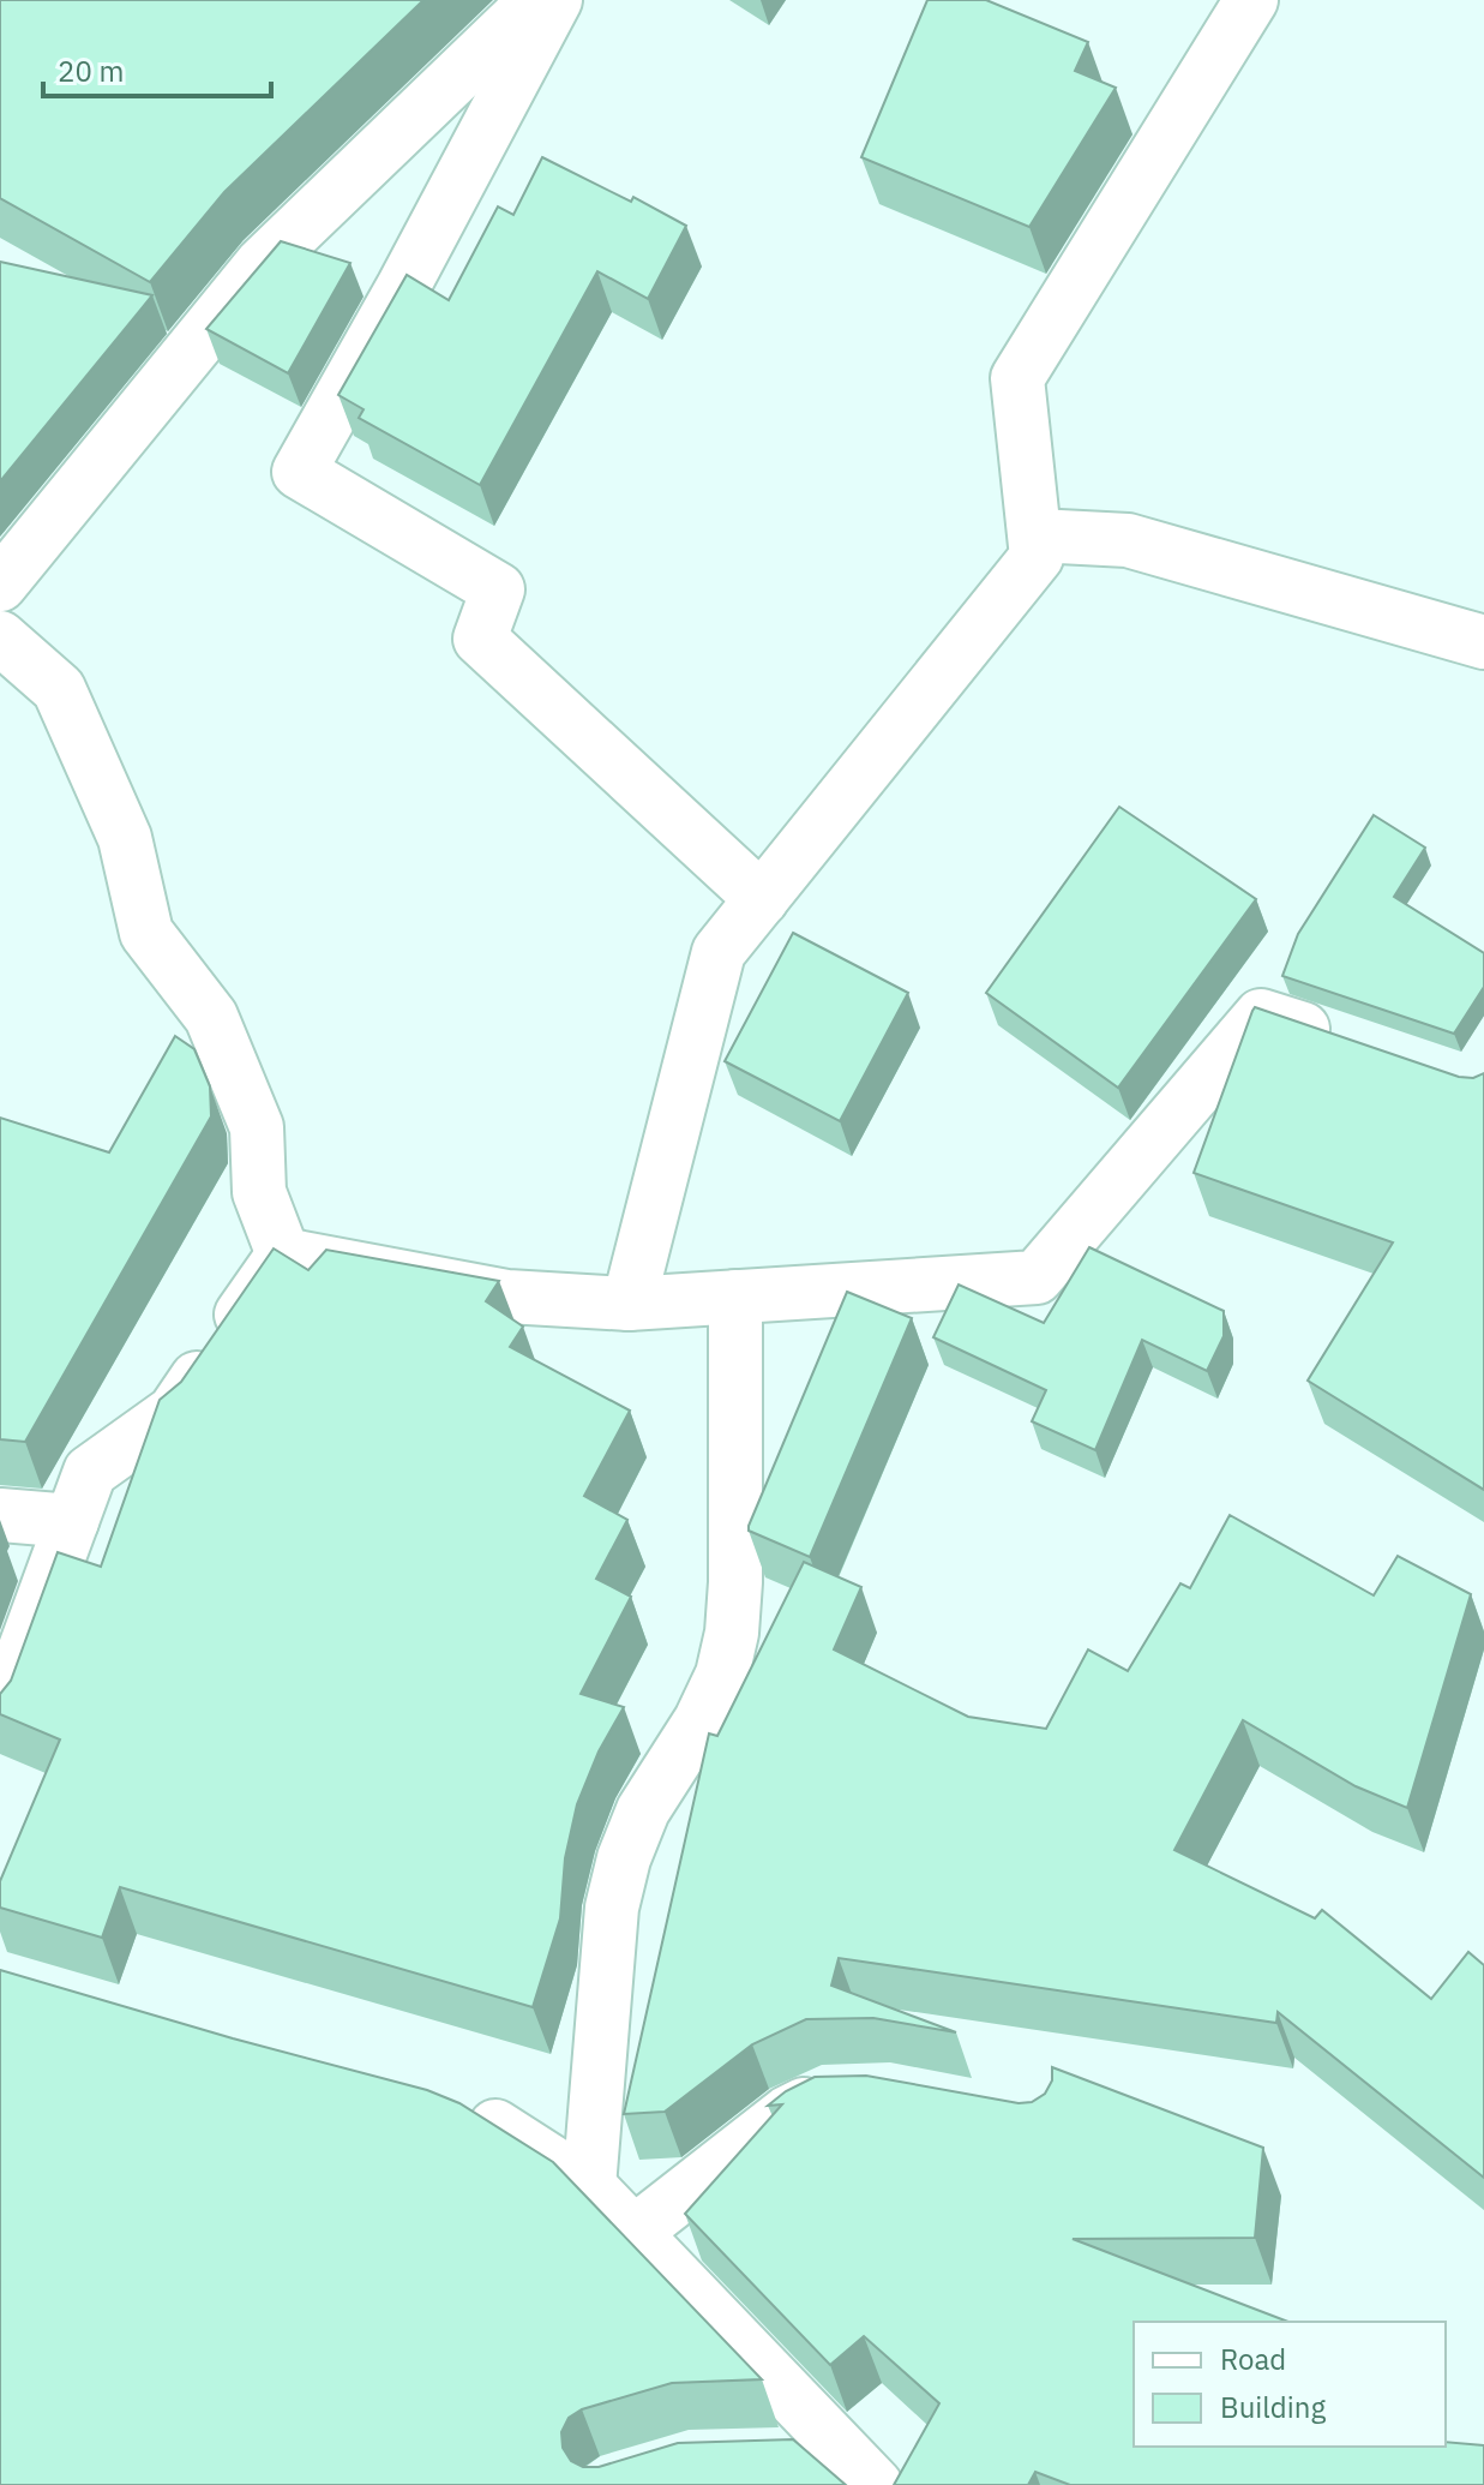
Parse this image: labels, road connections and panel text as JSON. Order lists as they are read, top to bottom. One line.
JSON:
{"legend":["Road","Building"],"scale_bar":"20 m"}
